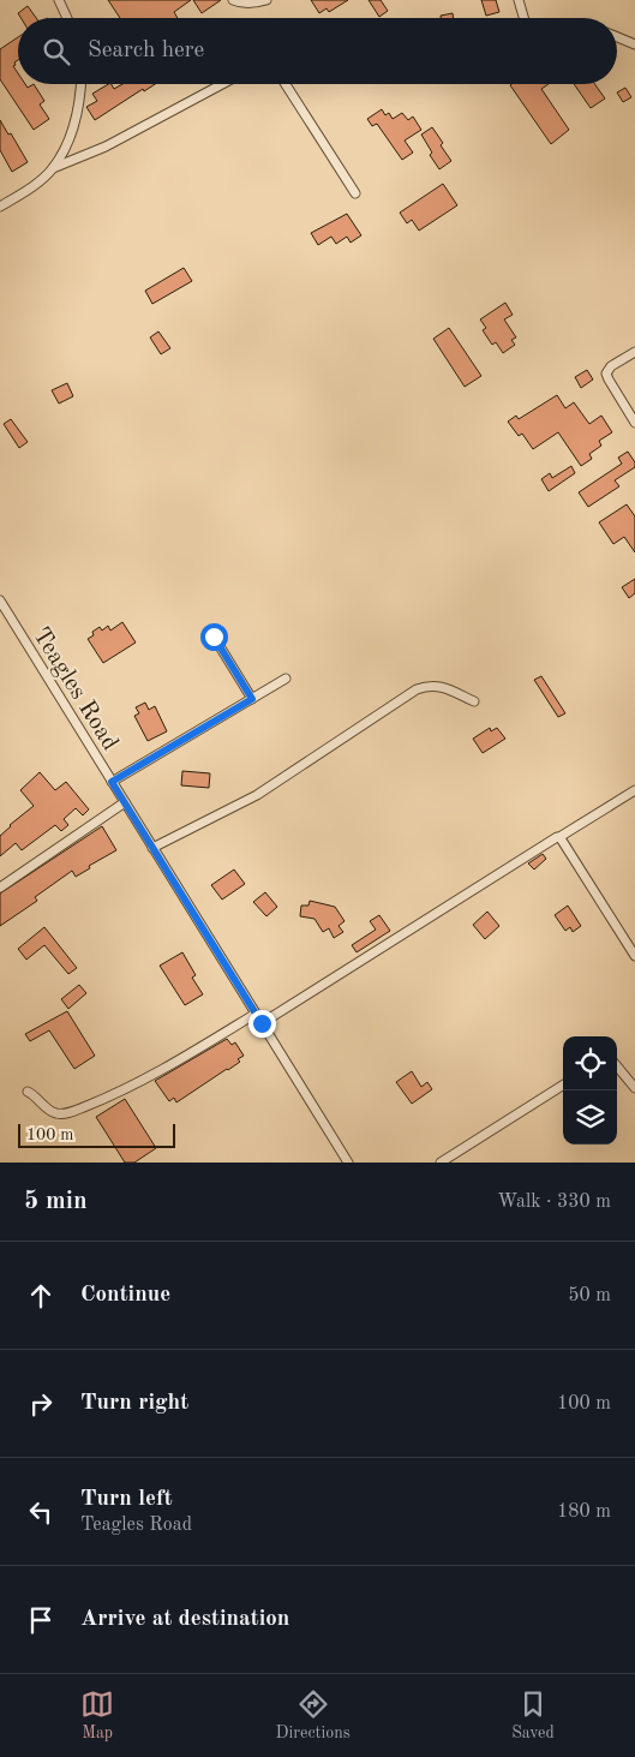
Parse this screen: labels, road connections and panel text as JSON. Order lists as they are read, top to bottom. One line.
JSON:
{"streets":{"street":["Teagles Road"]},"scale_bar":"100 m","page":{"search":"Search here","scale":"100 m","heading":["5 min","Walk · 330 m"],"list":[["Continue","50 m"],["Turn right","100 m"],["Turn left","Teagles Road","180 m"],"Arrive at destination"],"nav":["Map","Directions","Saved"]}}
